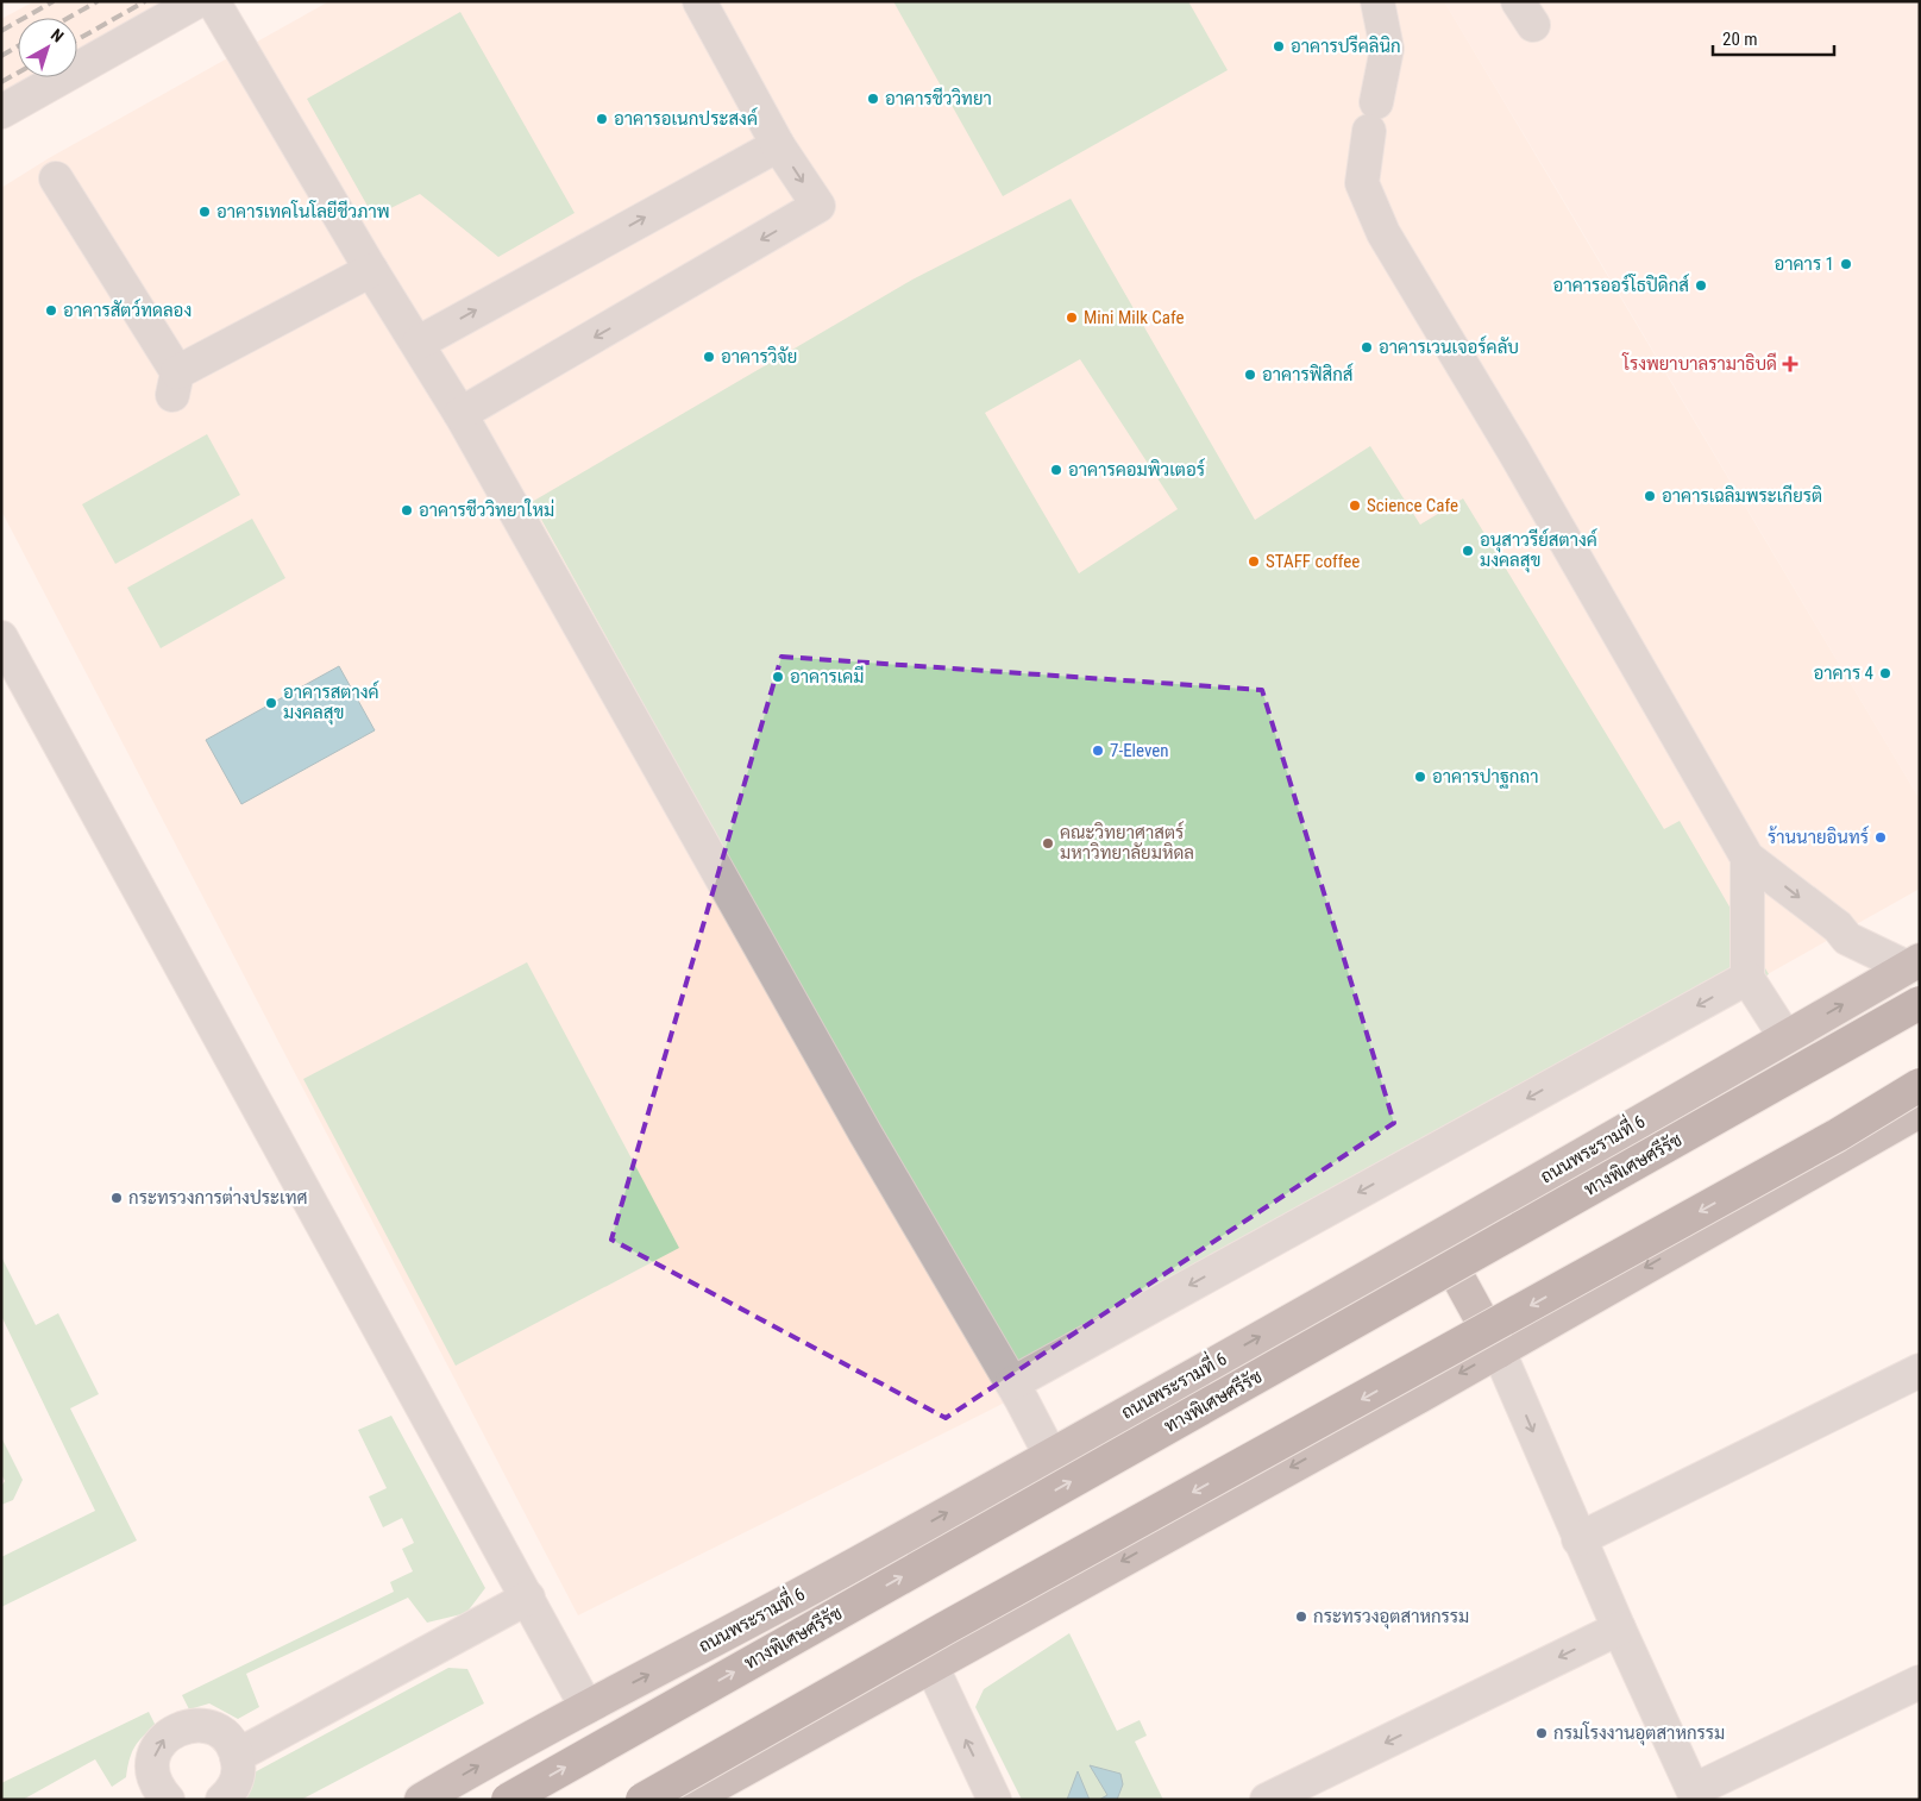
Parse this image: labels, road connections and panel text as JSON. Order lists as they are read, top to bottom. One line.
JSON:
{"streets":{"highway":["ทางพิเศษศรีรัช"],"main road":["ถนนพระรามที่ 6"]},"places":{"other":["อาคารปรีคลินิก","อาคารชีววิทยา","อาคารอเนกประสงค์","อาคารเทคโนโลยีชีวภาพ","อาคาร 1","อาคารออร์โธปิดิกส์","อาคารสัตว์ทดลอง","Mini Milk Cafe","อาคารเวนเจอร์คลับ","อาคารวิจัย","อาคารฟิสิกส์","อาคารคอมพิวเตอร์","อาคารเฉลิมพระเกียรติ","Science Cafe","อาคารชีววิทยาใหม่","อนุสาวรีย์สตางค์ มงคลสุข","STAFF coffee","อาคาร 4","อาคารเคมี","อาคารสตางค์ มงคลสุข","7-Eleven","อาคารปาฐกถา","ร้านนายอินทร์","คณะวิทยาศาสตร์ มหาวิทยาลัยมหิดล","กระทรวงการต่างประเทศ","กระทรวงอุตสาหกรรม","กรมโรงงานอุตสาหกรรม"],"health":["โรงพยาบาลรามาธิบดี"]},"scale_bar":"20 m","north":"top right"}
